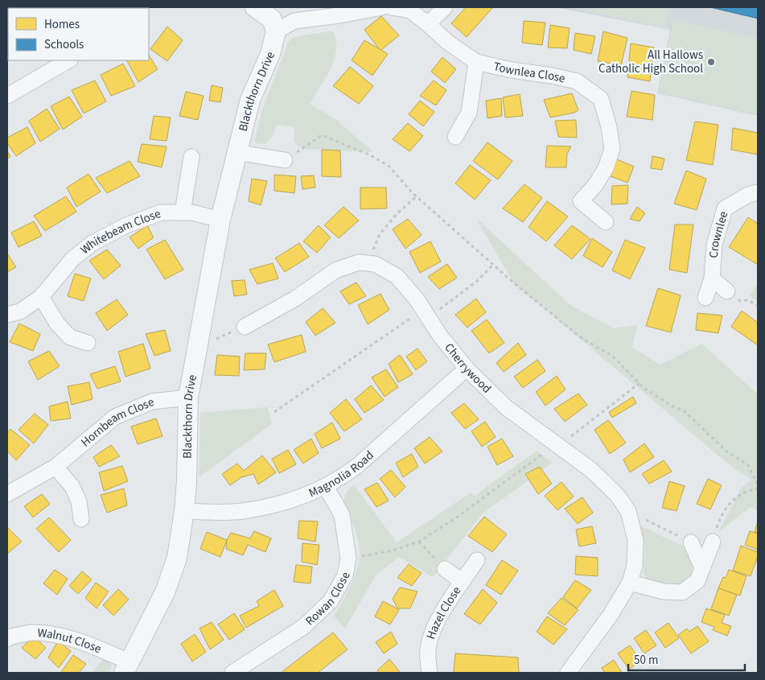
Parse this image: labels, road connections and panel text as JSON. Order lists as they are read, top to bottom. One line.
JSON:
{"streets":{"street":["Townlea Close","Blackthorn Drive","Whitebeam Close","Crownlee","Cherrywood","Hornbeam Close","Magnolia Road","Rowan Close","Hazel Close","Walnut Close"]},"crossings":[["Blackthorn Drive","Whitebeam Close"],["Blackthorn Drive","Hornbeam Close"],["Blackthorn Drive","Magnolia Road"],["Blackthorn Drive","Walnut Close"],["Cherrywood","Magnolia Road"],["Magnolia Road","Rowan Close"]],"places":["All Hallows Catholic High School"],"legend":["Homes","Schools"],"scale_bar":"50 m"}
